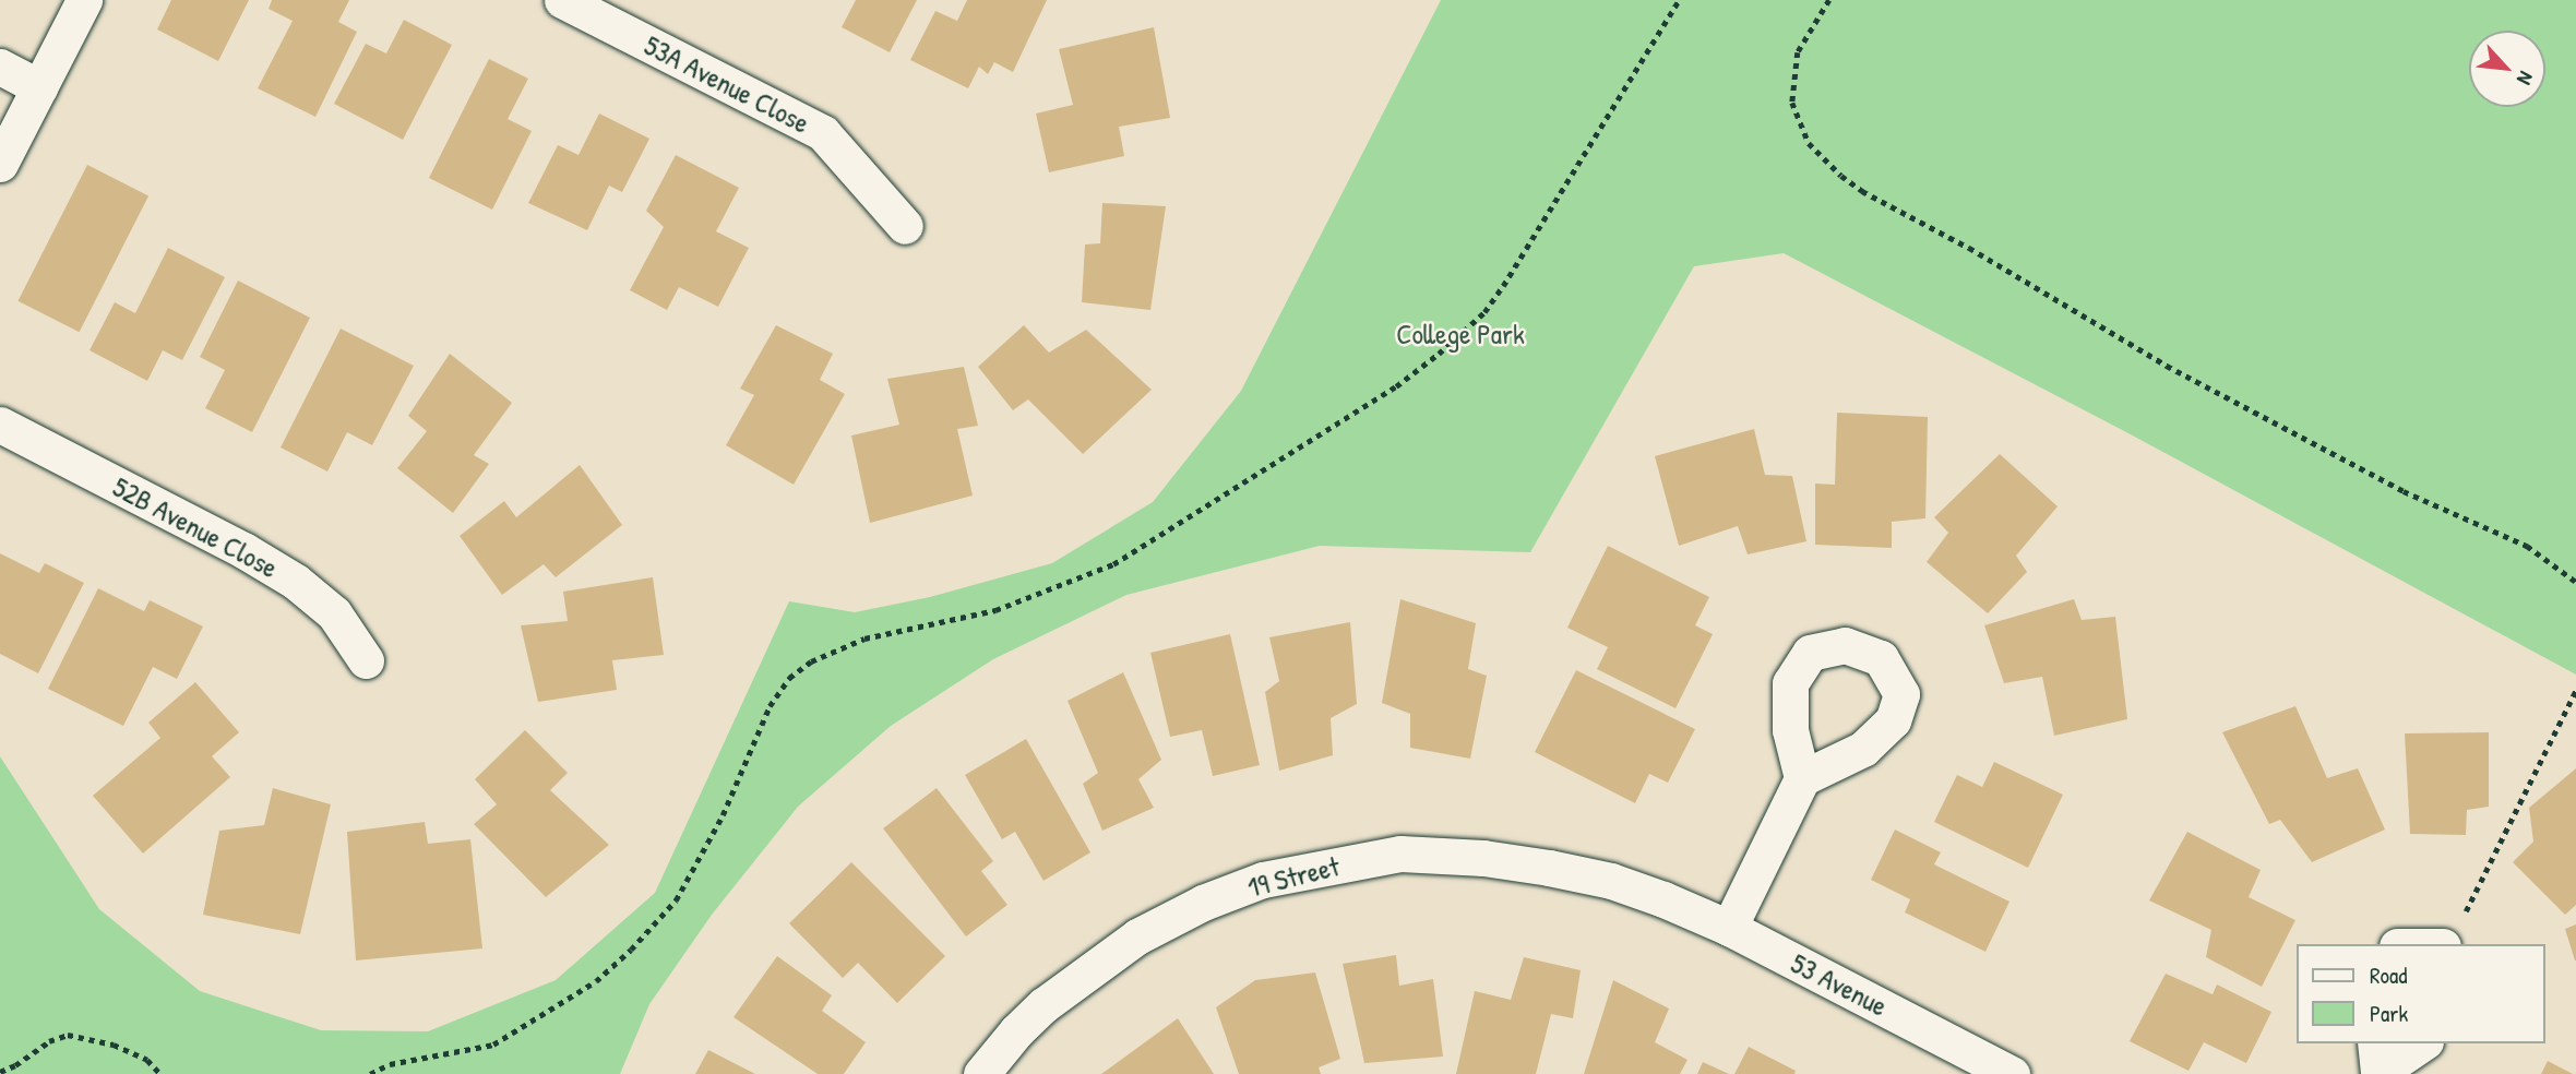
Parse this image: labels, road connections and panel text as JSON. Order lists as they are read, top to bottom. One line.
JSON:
{"streets":{"street":["53A Avenue Close","52B Avenue Close","19 Street","53 Avenue"]},"crossings":[["19 Street","53 Avenue"]],"parks":["College Park"],"legend":["Road","Park"],"north":"bottom right"}
